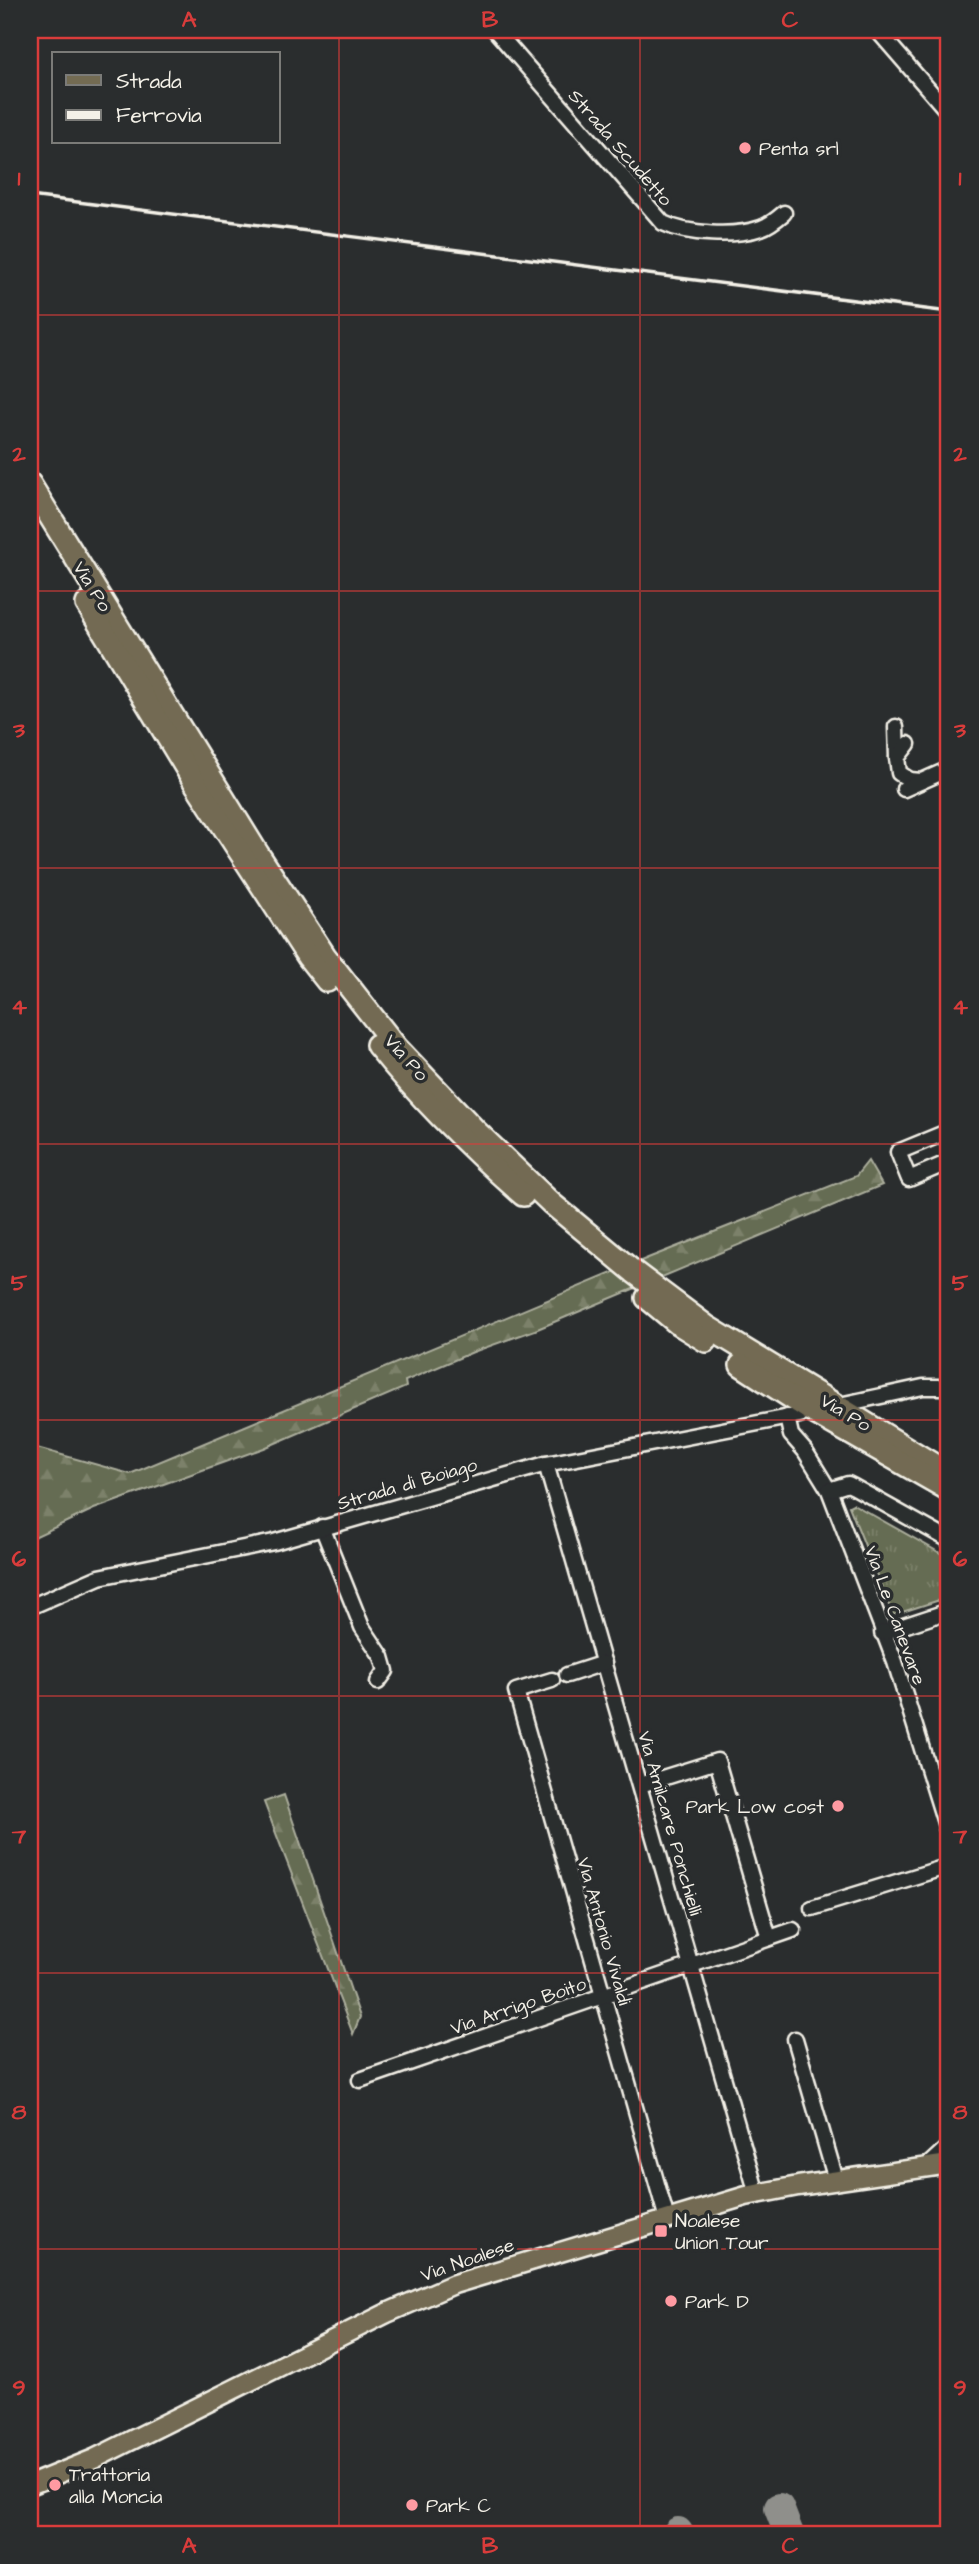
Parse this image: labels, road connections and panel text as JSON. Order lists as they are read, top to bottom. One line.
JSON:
{"streets":{"highway":["Via Po"],"main road":["Via Noalese"],"street":["Strada Scudetto","Strada di Boiago","Via Le Canevare","Via Amilcare Ponchielli","Via Antonio Vivaldi","Via Arrigo Boito"]},"crossings":[["Strada di Boiago","Via Le Canevare"],["Strada di Boiago","Via Amilcare Ponchielli"],["Via Amilcare Ponchielli","Via Arrigo Boito"],["Via Amilcare Ponchielli","Via Noalese"],["Via Antonio Vivaldi","Via Arrigo Boito"],["Via Antonio Vivaldi","Via Noalese"]],"places":{"other":["Penta srl","Park Low cost","Park D","Trattoria alla Moncia","Park C"],"transit":["Noalese Union Tour"]},"legend":["Strada","Ferrovia"],"grid":{"columns":["A","B","C"],"rows":["1","2","3","4","5","6","7","8","9"]}}
